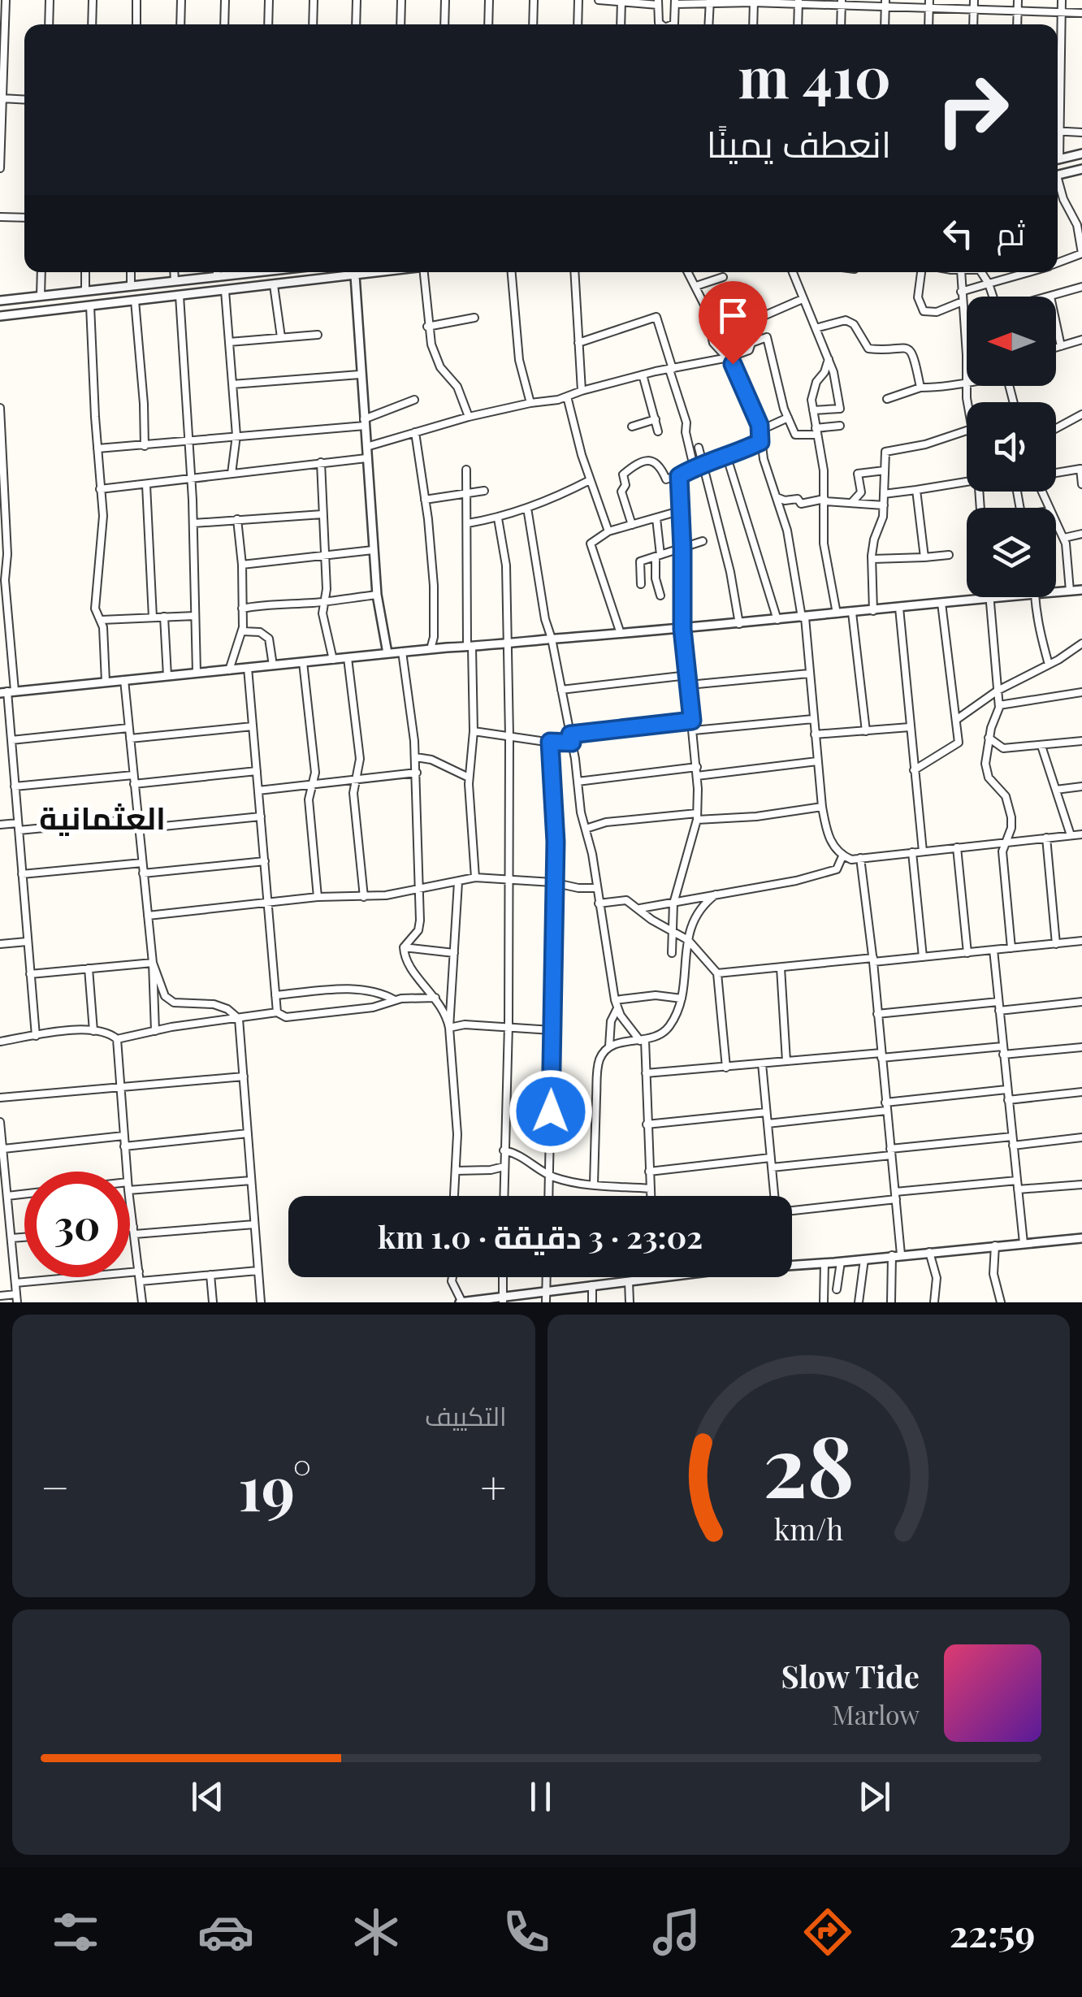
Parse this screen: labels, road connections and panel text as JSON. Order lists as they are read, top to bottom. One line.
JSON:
{"districts":["العثمانية"],"north":"left","page":{"turn":["410 m","انعطف يمينًا"],"then":"ثم","limit":"30","trip":"23:02 · 3 دقيقة · 1.0 km","tile":"التكييف","heat":["−","19°","+"],"song":["Slow Tide","Marlow"],"tabs":"22:59","gauge":["28","km/h"]}}
